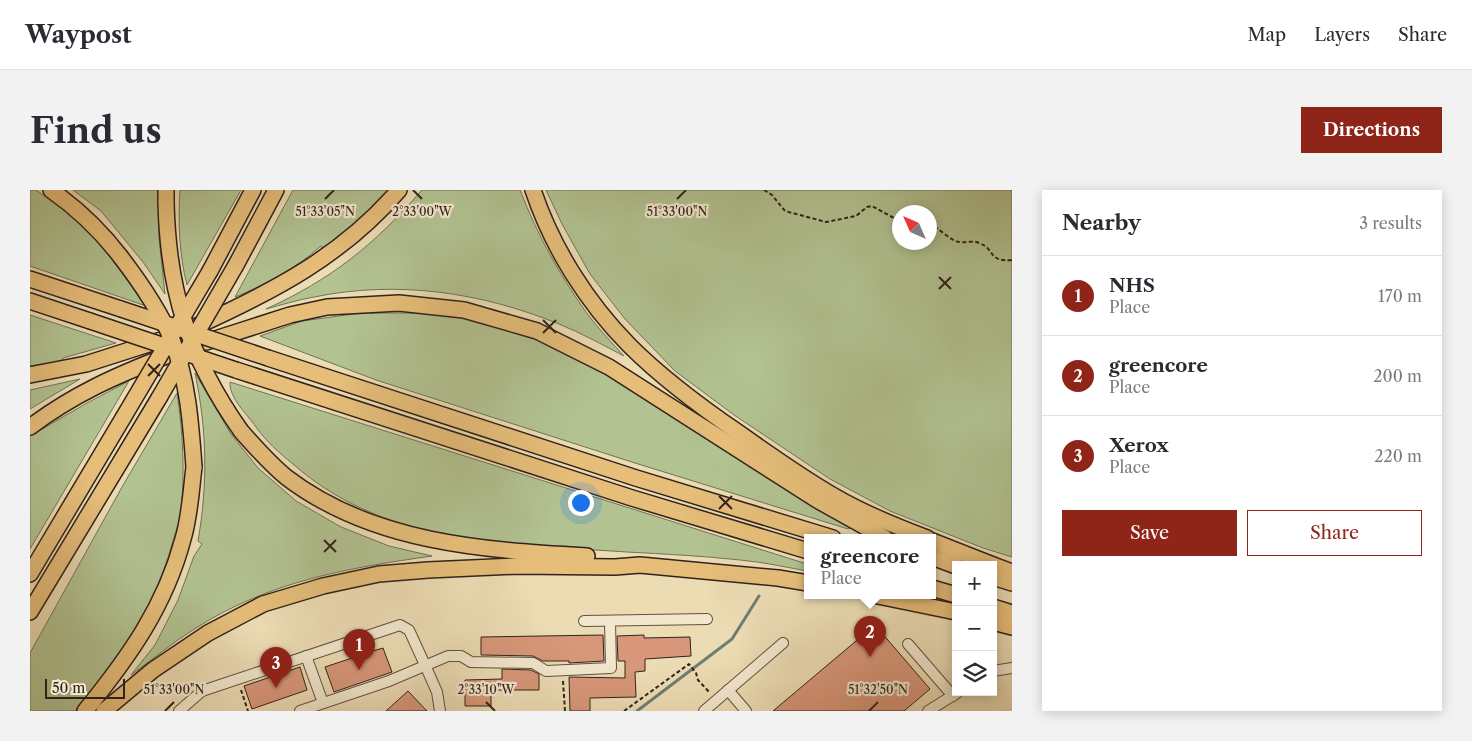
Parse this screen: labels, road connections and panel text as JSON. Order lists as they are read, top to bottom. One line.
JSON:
{"scale_bar":"50 m","north":"top left","page":{"header":"Waypost","nav":["Map","Layers","Share"],"buttons":["Directions",["Save","Share"]],"title":"Find us","heading":["Nearby","3 results"],"list":[{"mark":"1","name":"NHS","note":"Place","value":"170 m"},{"mark":"2","name":"greencore","note":"Place","value":"200 m"},{"mark":"3","name":"Xerox","note":"Place","value":"220 m"}],"popup":["greencore","Place"],"map_buttons":["+","−"],"pins":["2","1","3"],"scale":"50 m"},"coordinates":["51°33'05\"N","2°33'00\"W","51°33'00\"N","2°33'10\"W","51°32'50\"N"]}
